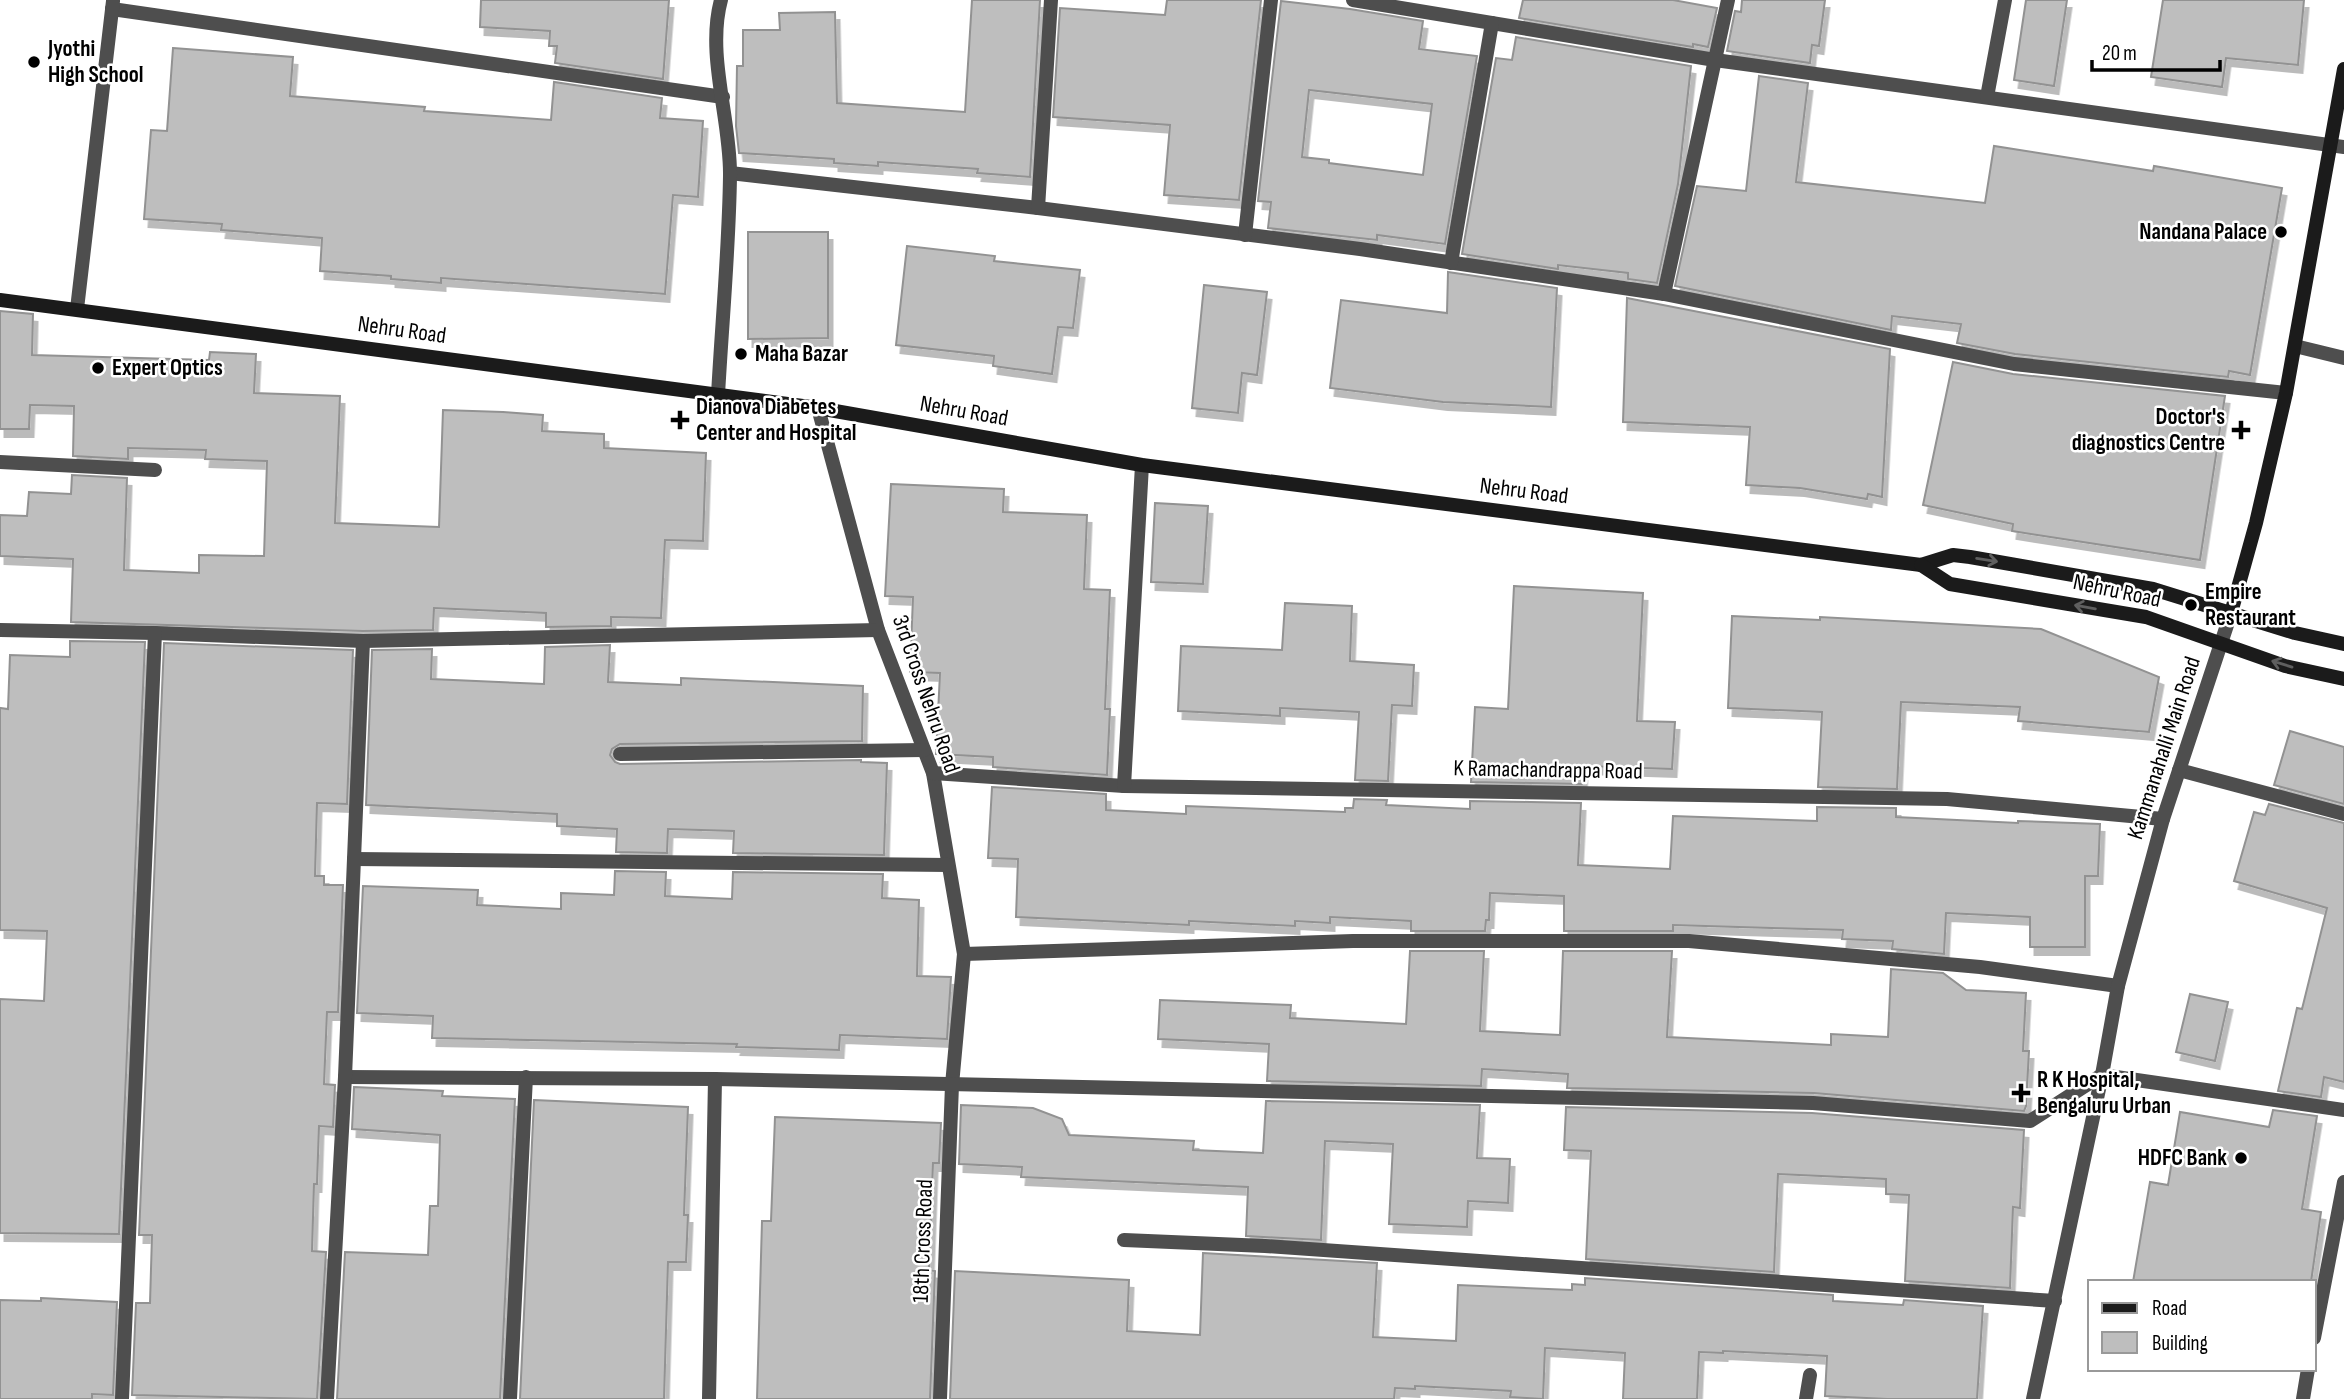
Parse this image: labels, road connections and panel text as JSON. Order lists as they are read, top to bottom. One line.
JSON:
{"streets":{"main road":["Nehru Road","Kammanahalli Main Road"],"street":["3rd Cross Nehru Road","K Ramachandrappa Road","18th Cross Road"]},"crossings":[["Nehru Road","3rd Cross Nehru Road"],["Nehru Road","Kammanahalli Main Road"],["3rd Cross Nehru Road","K Ramachandrappa Road"],["3rd Cross Nehru Road","18th Cross Road"],["Kammanahalli Main Road","K Ramachandrappa Road"]],"places":{"other":["Jyothi High School","Nandana Palace","Maha Bazar","Expert Optics","Empire Restaurant","HDFC Bank"],"health":["Dianova Diabetes Center and Hospital","Doctor's diagnostics Centre","R K Hospital, Bengaluru Urban"]},"legend":["Road","Building"],"scale_bar":"20 m"}
